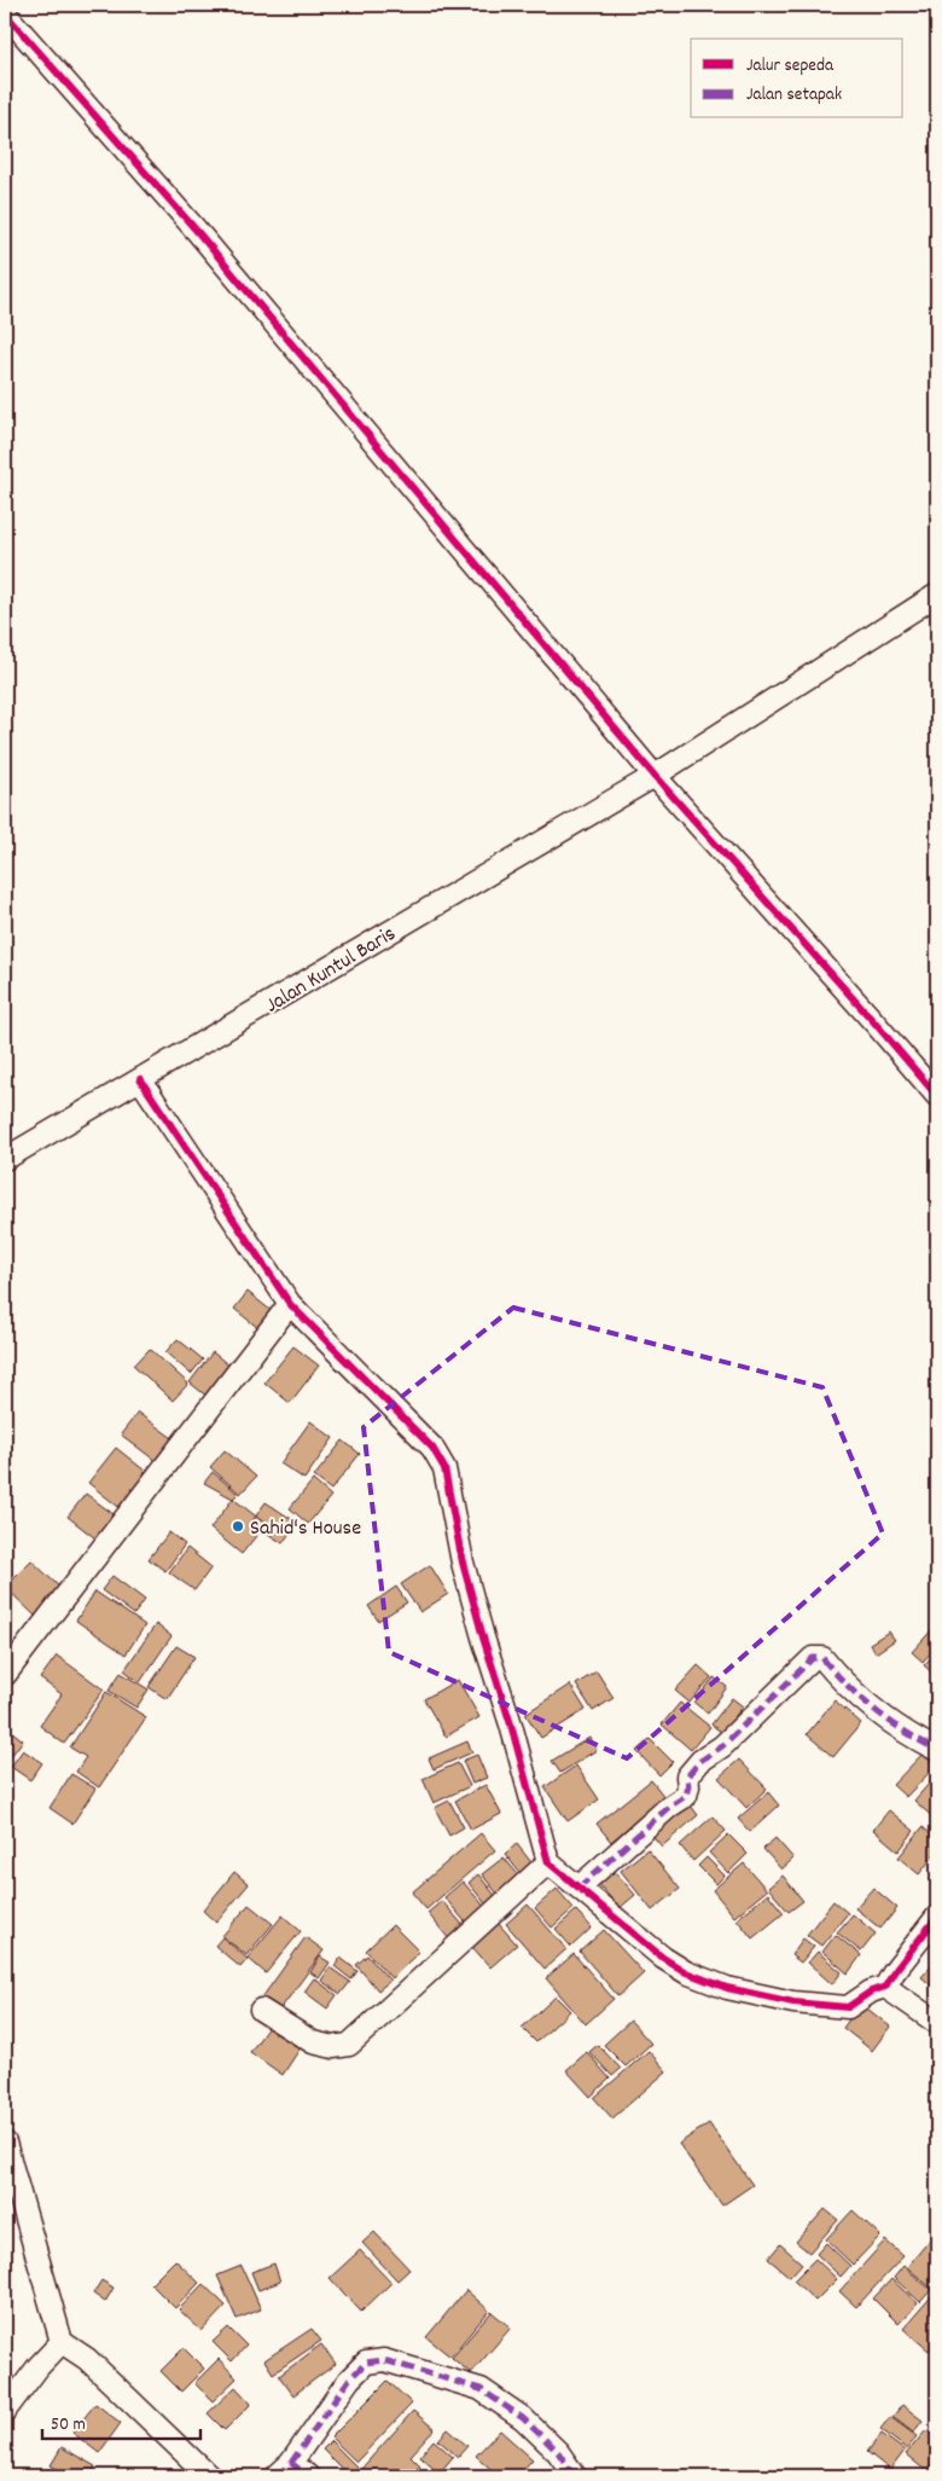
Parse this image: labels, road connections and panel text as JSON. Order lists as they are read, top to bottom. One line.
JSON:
{"streets":{"street":["Jalan Kuntul Baris"]},"places":["Sahid's House"],"legend":["Jalur sepeda","Jalan setapak"],"scale_bar":"50 m"}
